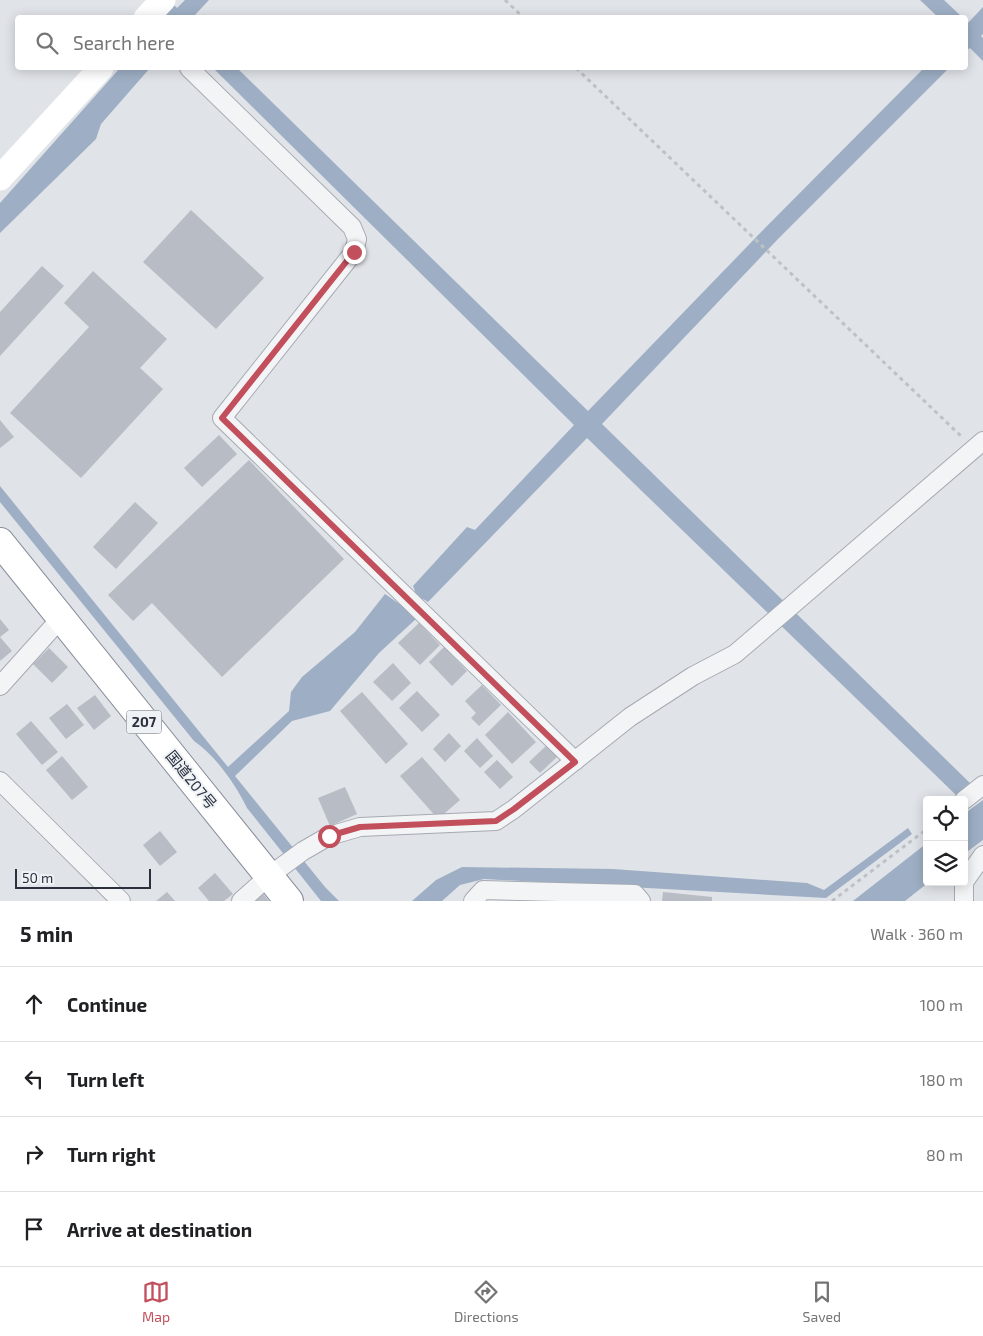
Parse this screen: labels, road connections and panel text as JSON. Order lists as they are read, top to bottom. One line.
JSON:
{"streets":{"highway":["207","国道207号"]},"scale_bar":"50 m","page":{"search":"Search here","scale":"50 m","heading":["5 min","Walk · 360 m"],"list":[["Continue","100 m"],["Turn left","180 m"],["Turn right","80 m"],"Arrive at destination"],"nav":["Map","Directions","Saved"]}}
